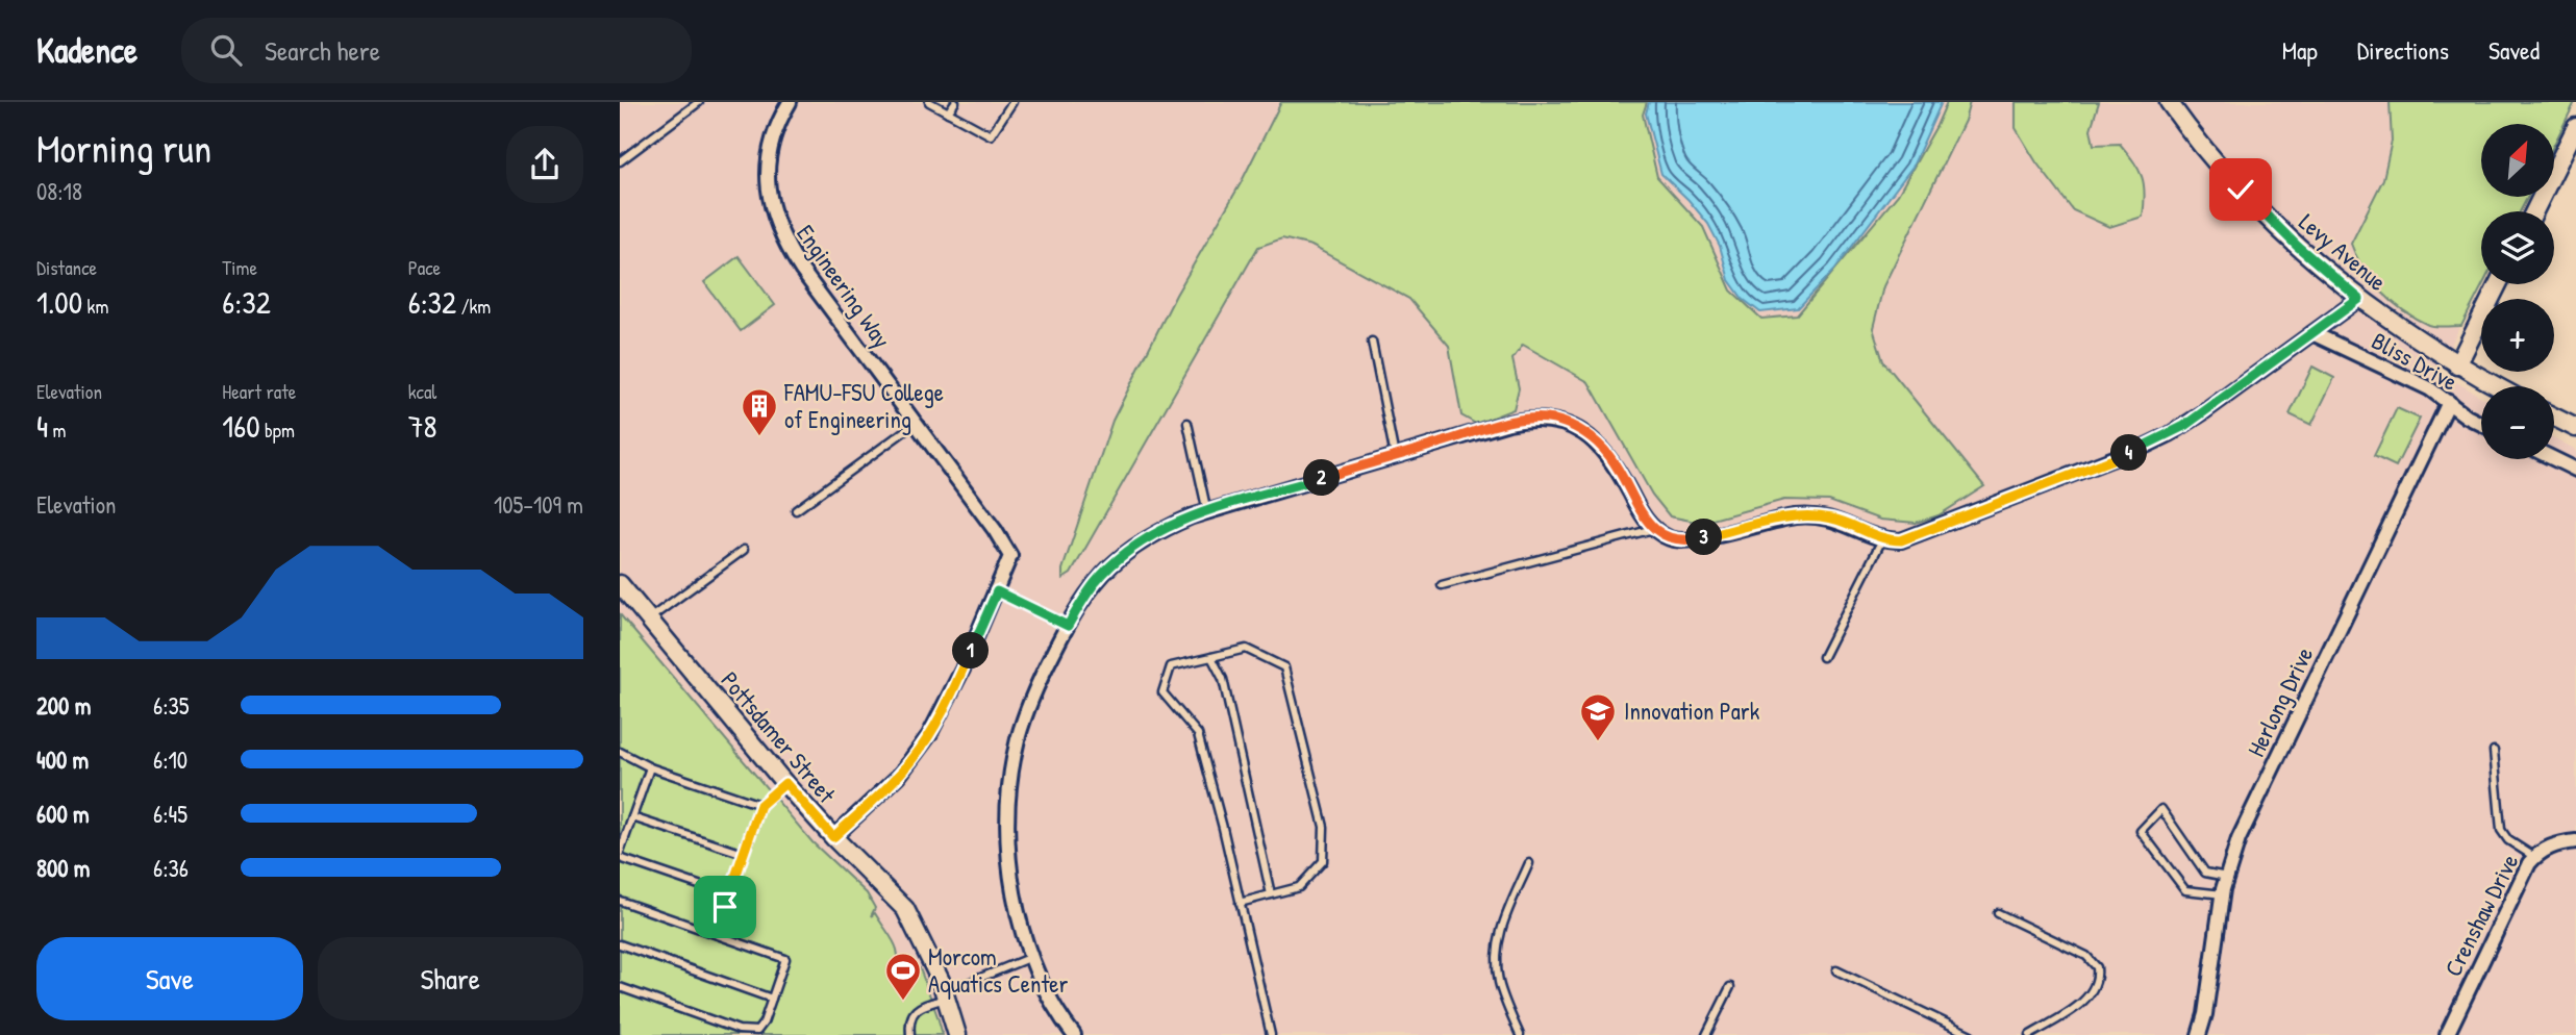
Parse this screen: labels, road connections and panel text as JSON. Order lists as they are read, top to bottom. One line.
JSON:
{"streets":{"street":["Levy Avenue","Engineering Way","Bliss Drive","Herlong Drive","Pottsdamer Street","Crenshaw Drive"]},"crossings":[["Engineering Way","Pottsdamer Street"],["Bliss Drive","Herlong Drive"]],"places":{"building":["FAMU-FSU College of Engineering"],"school or university":["Innovation Park"],"sports":["Morcom Aquatics Center"]},"north":"top right","page":{"header":"Kadence","search":"Search here","nav":["Map","Directions","Saved"],"heading":["Morning run","08:18"],"map_buttons":["+","−"],"stats":[["Distance","1.00 km"],["Time","6:32"],["Pace","6:32 /km"],["Elevation","4 m"],["Heart rate","160 bpm"],["kcal","78"]],"pins":["4","2","3","1"],"chart":["Elevation","105–109 m"],"list":[{"name":"200 m","note":"6:35"},{"name":"400 m","note":"6:10"},{"name":"600 m","note":"6:45"},{"name":"800 m","note":"6:36"}],"buttons":["Save","Share"]}}
